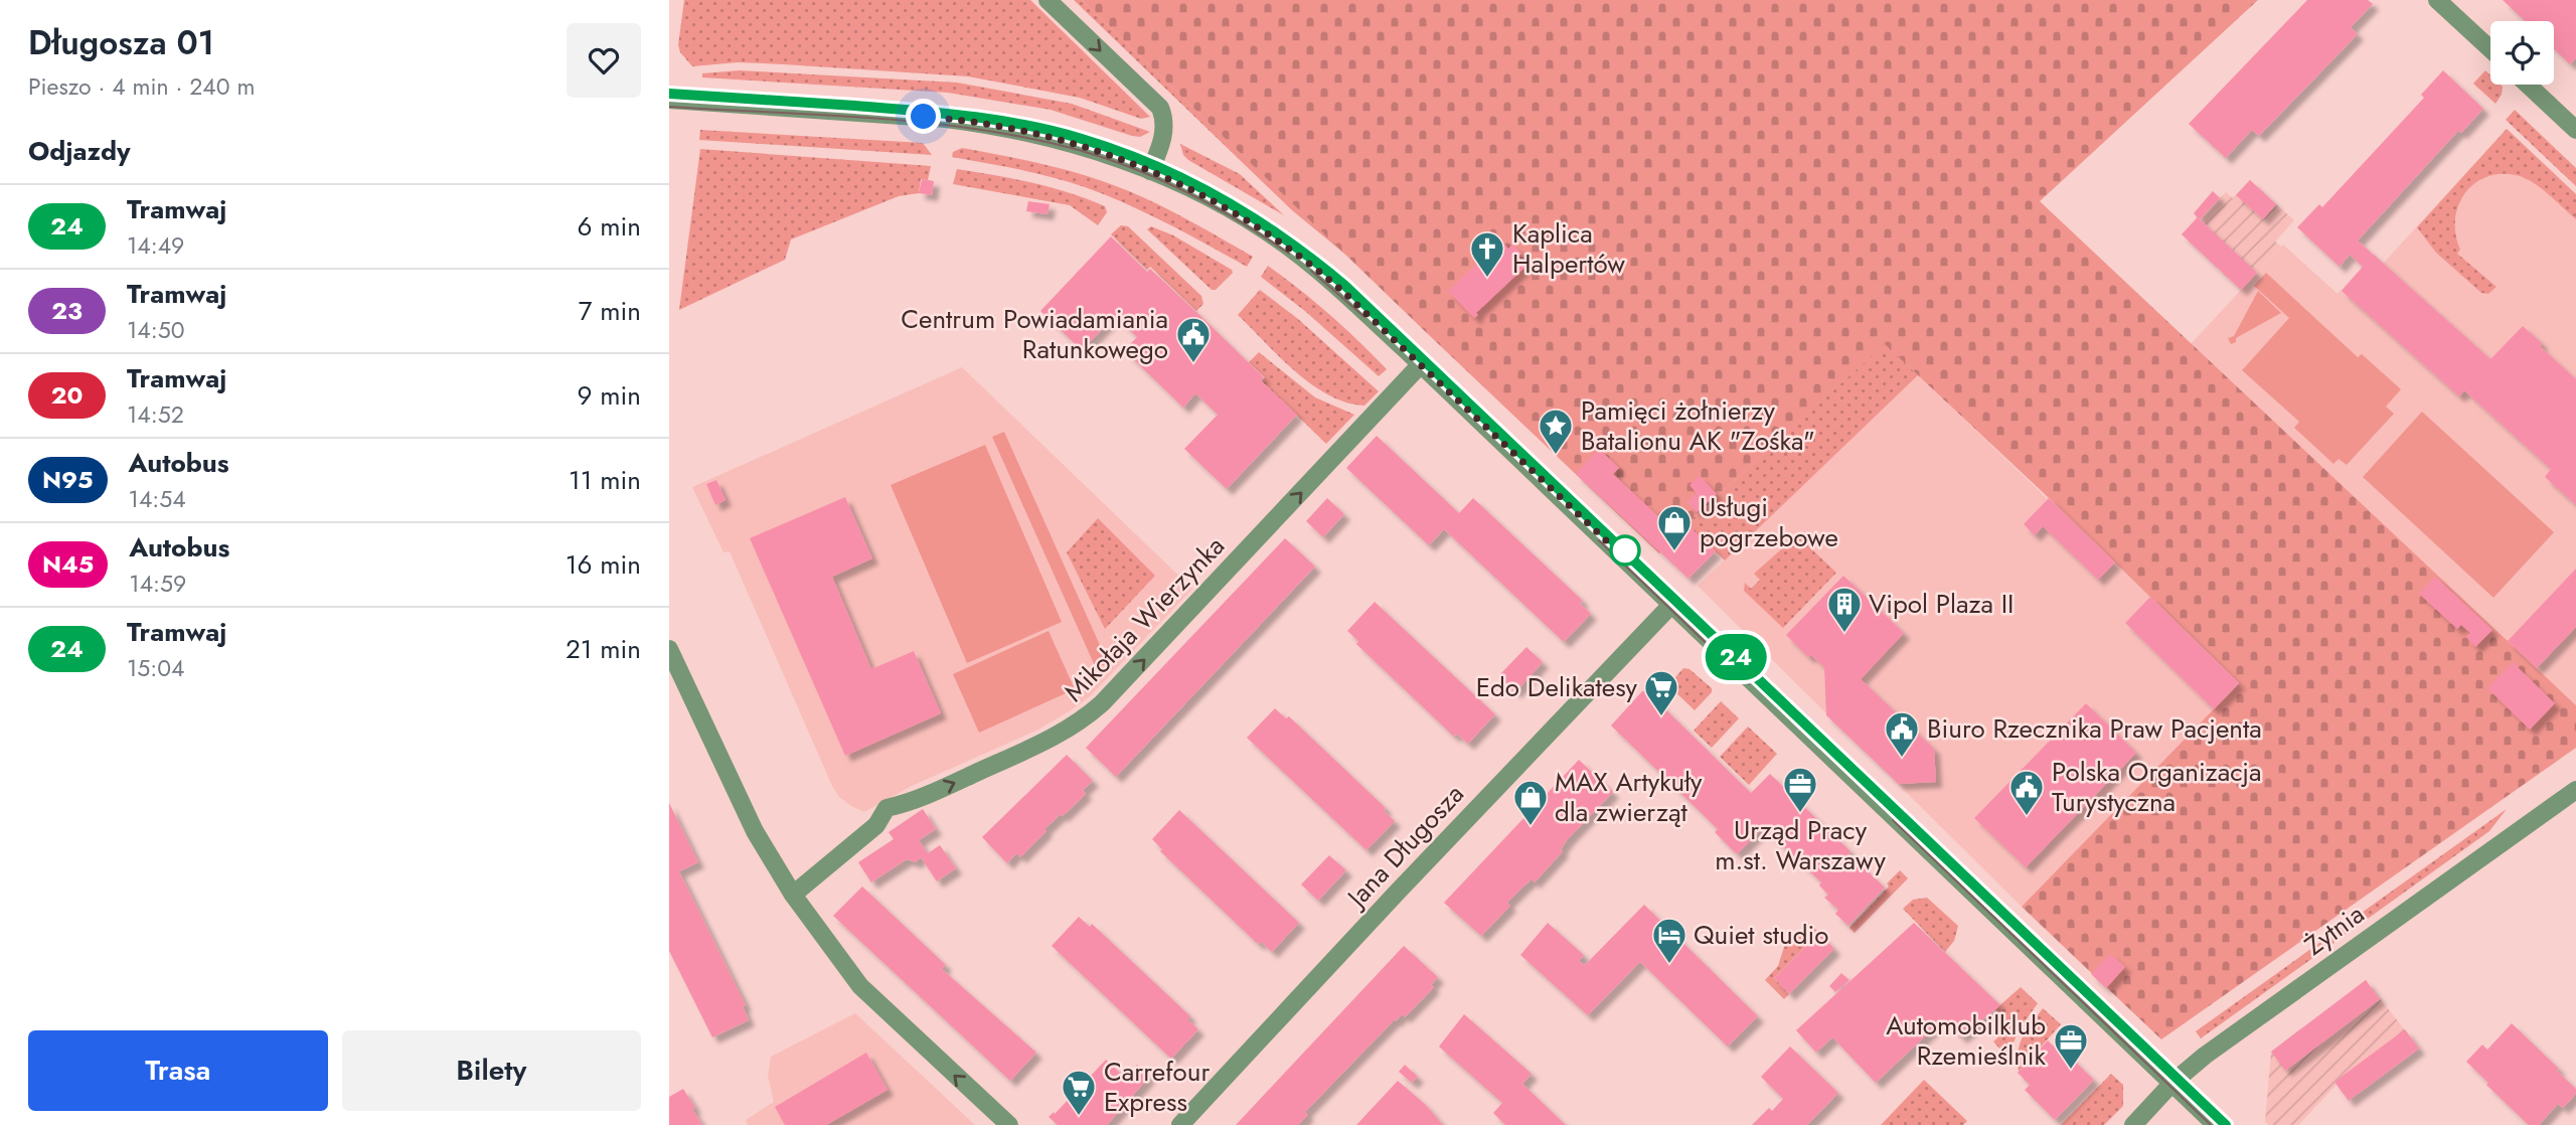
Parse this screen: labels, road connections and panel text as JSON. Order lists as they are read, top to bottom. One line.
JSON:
{"streets":{"street":["Mikołaja Wierzynka","Jana Długosza","Żytnia"]},"one_way":["Mikołaja Wierzynka"],"places":{"church":["Kaplica Halpertów"],"public building":["Centrum Powiadamiania Ratunkowego","Biuro Rzecznika Praw Pacjenta","Polska Organizacja Turystyczna"],"place":["Pamięci żołnierzy Batalionu AK \"Zośka\""],"shop":["Usługi pogrzebowe","MAX Artykuły dla zwierząt"],"building":["Vipol Plaza II"],"supermarket":["Edo Delikatesy","Carrefour Express"],"office":["Urząd Pracy m.st. Warszawy","Automobilklub Rzemieślnik"],"hotel":["Quiet studio"]},"lines":["tram line 24"],"page":{"heading":[["Długosza 01","Pieszo · 4 min · 240 m"],"Odjazdy"],"on_map":"24","list":[{"mark":"24","name":"Tramwaj","note":"14:49","value":"6 min"},{"mark":"23","name":"Tramwaj","note":"14:50","value":"7 min"},{"mark":"20","name":"Tramwaj","note":"14:52","value":"9 min"},{"mark":"N95","name":"Autobus","note":"14:54","value":"11 min"},{"mark":"N45","name":"Autobus","note":"14:59","value":"16 min"},{"mark":"24","name":"Tramwaj","note":"15:04","value":"21 min"}],"buttons":["Trasa","Bilety"]}}
